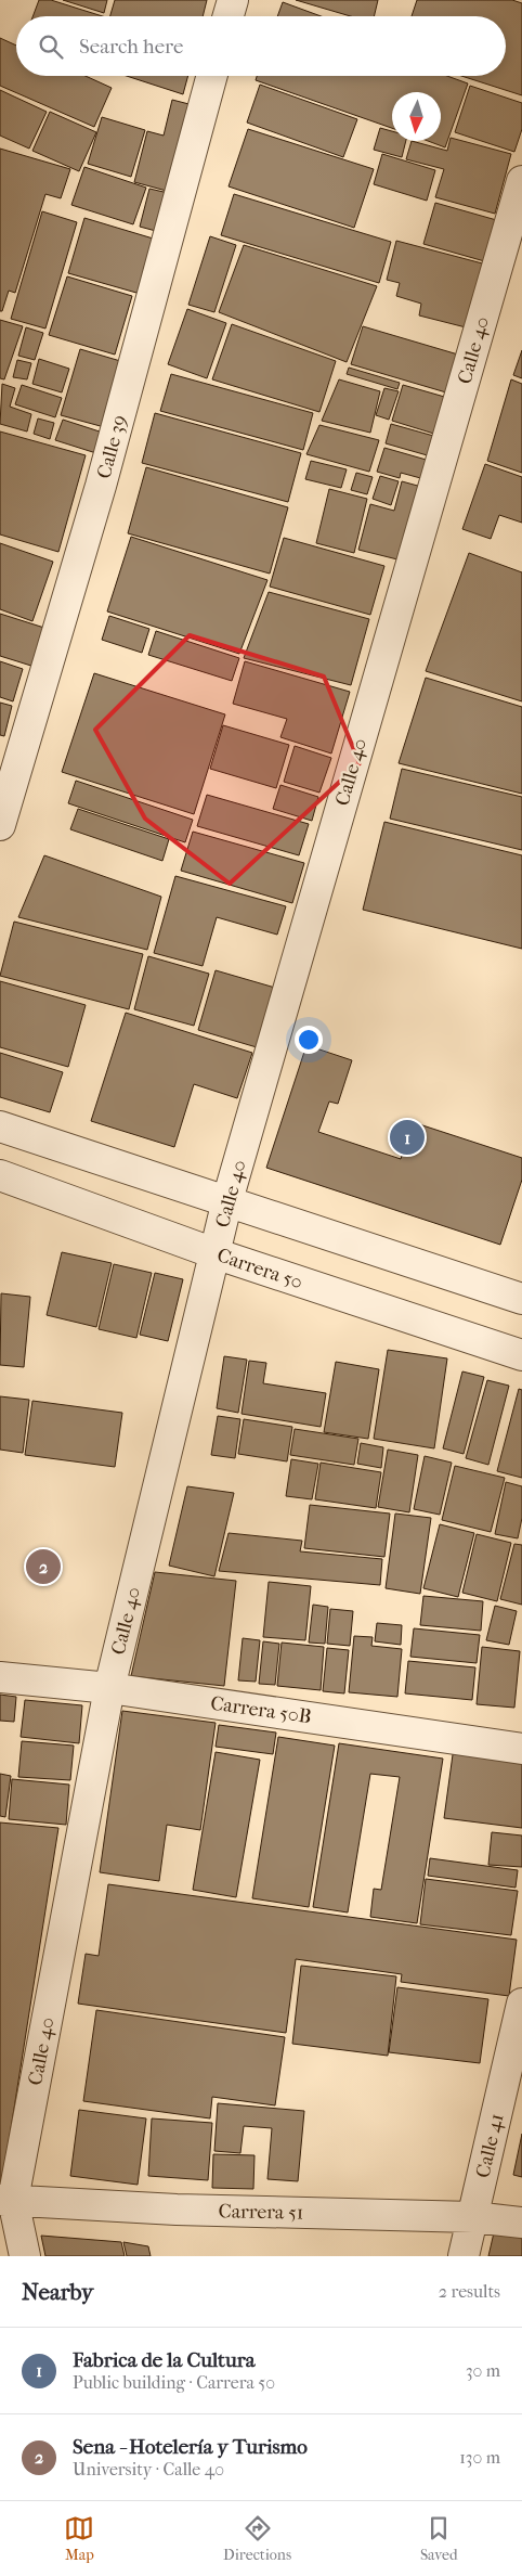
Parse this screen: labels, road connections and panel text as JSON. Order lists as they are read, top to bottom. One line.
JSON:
{"streets":{"street":["Calle 40","Calle 39","Carrera 50","Carrera 50B","Calle 41","Carrera 51"]},"crossings":[["Calle 40","Carrera 50"],["Calle 40","Carrera 50B"],["Calle 40","Carrera 51"],["Calle 41","Carrera 51"]],"north":"bottom","page":{"search":"Search here","pins":["1","2"],"heading":["Nearby","2 results"],"list":[{"mark":"1","name":"Fabrica de la Cultura","note":"Public building · Carrera 50","value":"30 m"},{"mark":"2","name":"Sena - Hotelería y Turismo","note":"University · Calle 40","value":"130 m"}],"nav":["Map","Directions","Saved"]}}
